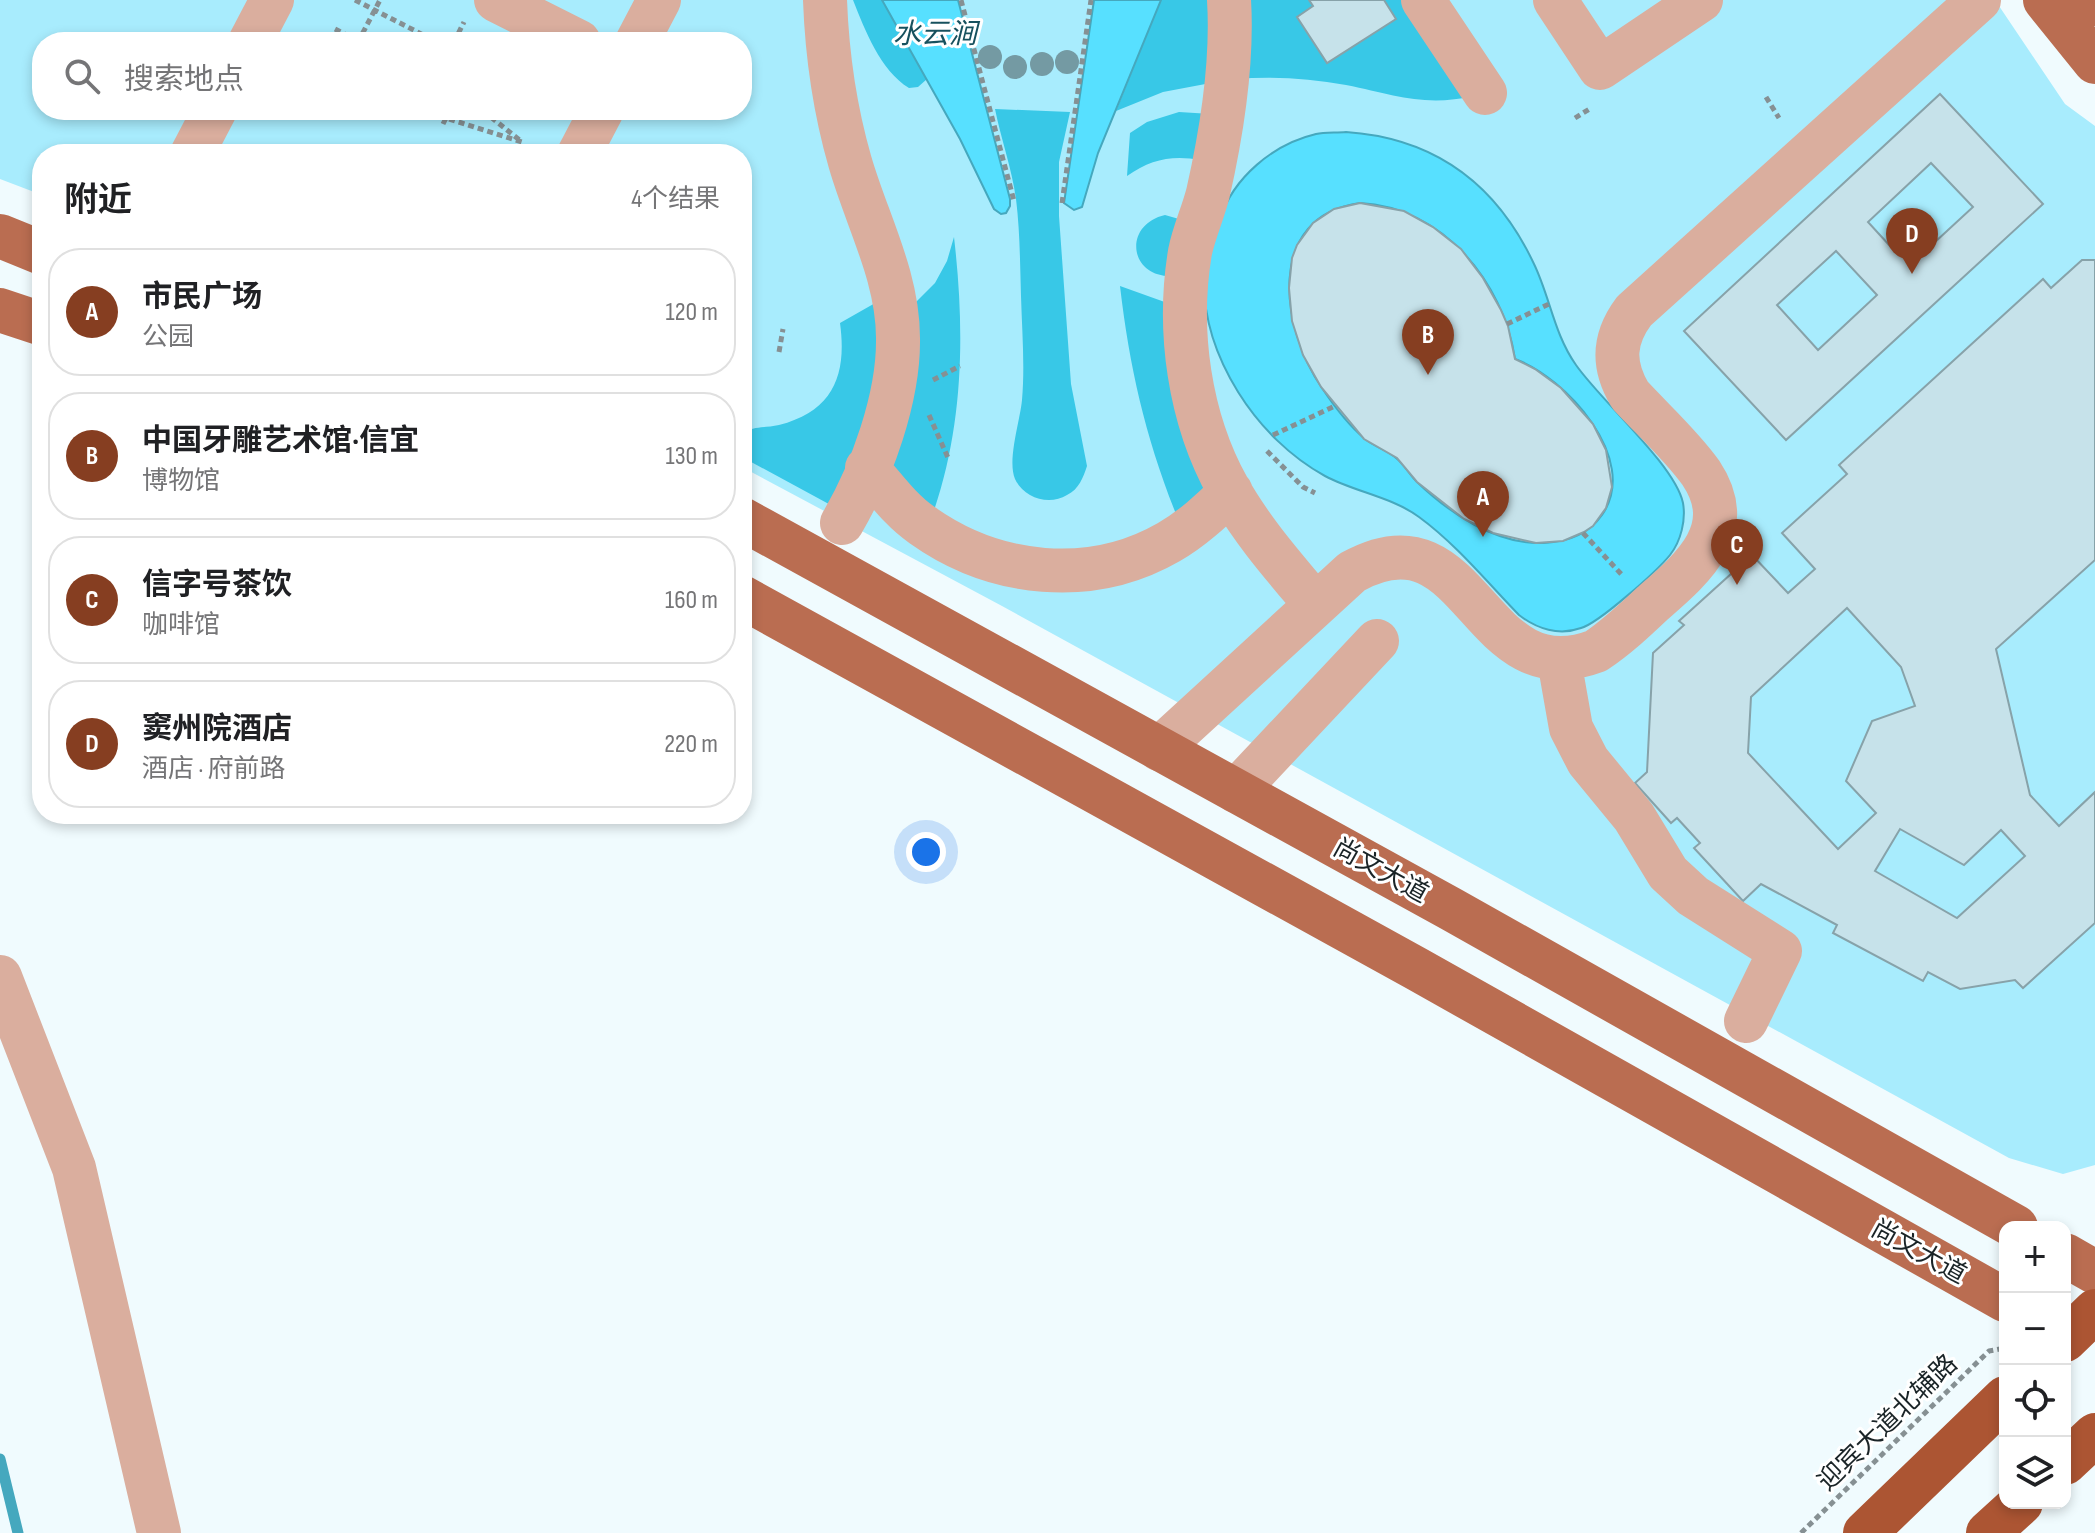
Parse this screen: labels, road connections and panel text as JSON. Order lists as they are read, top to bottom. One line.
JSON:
{"streets":{"main road":["尚文大道"],"path":["迎宾大道北辅路"]},"water":["水云涧"],"page":{"search":"搜索地点","heading":["附近","4个结果"],"pins":["D","B","A","C"],"list":[{"mark":"A","name":"市民广场","note":"公园","value":"120 m"},{"mark":"B","name":"中国牙雕艺术馆·信宜","note":"博物馆","value":"130 m"},{"mark":"C","name":"信字号茶饮","note":"咖啡馆","value":"160 m"},{"mark":"D","name":"窦州院酒店","note":"酒店 · 府前路","value":"220 m"}],"map_buttons":["+","−"]}}
